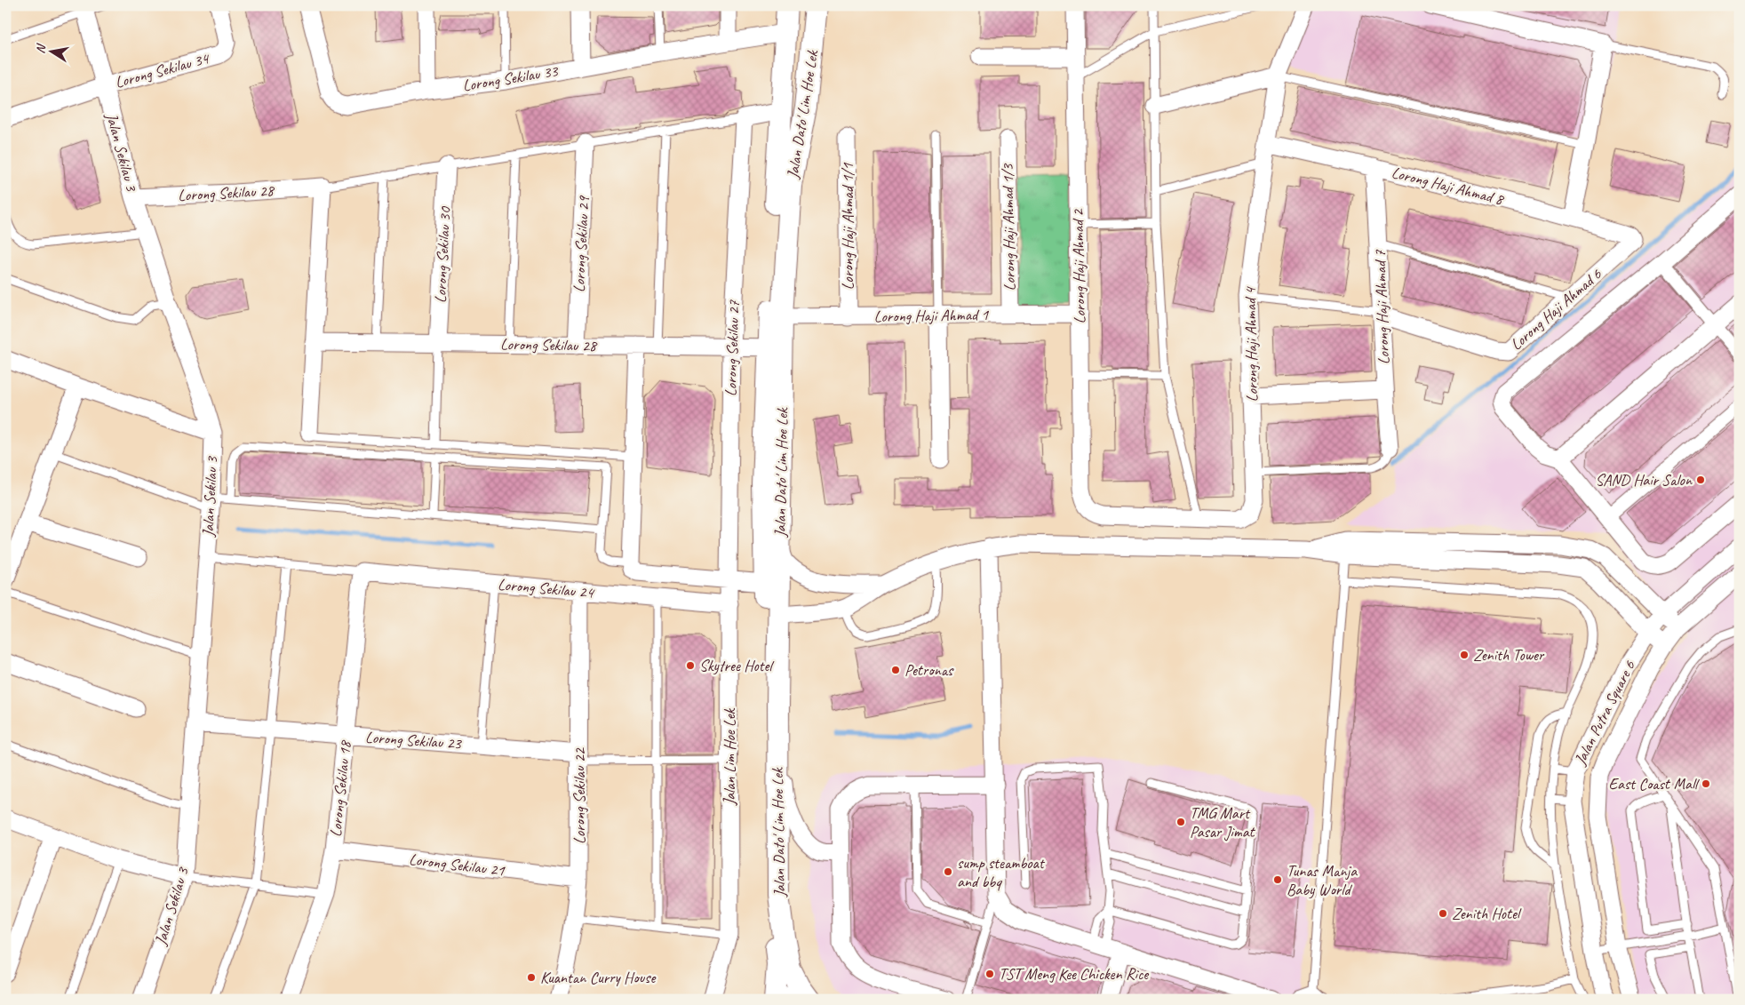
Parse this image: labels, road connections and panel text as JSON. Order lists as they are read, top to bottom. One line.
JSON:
{"streets":{"street":["Lorong Sekilau 34","Lorong Sekilau 33","Jalan Dato' Lim Hoe Lek","Jalan Sekilau 3","Lorong Haji Ahmad 8","Lorong Sekilau 28","Lorong Haji Ahmad 1/1","Lorong Haji Ahmad 1/3","Lorong Sekilau 29","Lorong Sekilau 30","Lorong Haji Ahmad 2","Lorong Haji Ahmad 7","Lorong Haji Ahmad 6","Lorong Haji Ahmad 1","Lorong Haji Ahmad 4","Lorong Sekilau 27","Lorong Sekilau 24","Jalan Putra Square 6","Lorong Sekilau 23","Jalan Lim Hoe Lek","Lorong Sekilau 18","Lorong Sekilau 22","Lorong Sekilau 21"]},"crossings":[["Lorong Sekilau 34","Jalan Sekilau 3"],["Lorong Sekilau 33","Jalan Dato' Lim Hoe Lek"],["Jalan Dato' Lim Hoe Lek","Lorong Sekilau 28"],["Jalan Dato' Lim Hoe Lek","Lorong Haji Ahmad 1"],["Jalan Sekilau 3","Lorong Sekilau 28"],["Jalan Sekilau 3","Lorong Sekilau 23"],["Lorong Haji Ahmad 8","Lorong Haji Ahmad 7"],["Lorong Haji Ahmad 8","Lorong Haji Ahmad 6"],["Lorong Haji Ahmad 8","Lorong Haji Ahmad 4"],["Lorong Sekilau 28","Lorong Sekilau 29"],["Lorong Sekilau 28","Lorong Sekilau 30"],["Lorong Sekilau 28","Lorong Sekilau 27"],["Lorong Haji Ahmad 1/1","Lorong Haji Ahmad 1"],["Lorong Haji Ahmad 1/3","Lorong Haji Ahmad 1"],["Lorong Haji Ahmad 2","Lorong Haji Ahmad 1"],["Lorong Haji Ahmad 2","Lorong Haji Ahmad 4"],["Lorong Haji Ahmad 7","Lorong Haji Ahmad 6"],["Lorong Sekilau 27","Jalan Lim Hoe Lek"],["Lorong Sekilau 24","Jalan Lim Hoe Lek"],["Lorong Sekilau 24","Lorong Sekilau 18"],["Lorong Sekilau 24","Lorong Sekilau 22"],["Lorong Sekilau 23","Lorong Sekilau 18"],["Lorong Sekilau 23","Lorong Sekilau 22"],["Lorong Sekilau 18","Lorong Sekilau 21"],["Lorong Sekilau 22","Lorong Sekilau 21"]],"places":["SAND Hair Salon","Zenith Tower","Skytree Hotel","Petronas","East Coast Mall","TMG Mart Pasar Jimat","sump steamboat and bbq","Tunas Manja Baby World","Zenith Hotel","TST Meng Kee Chicken Rice","Kuantan Curry House"],"north":"left"}
